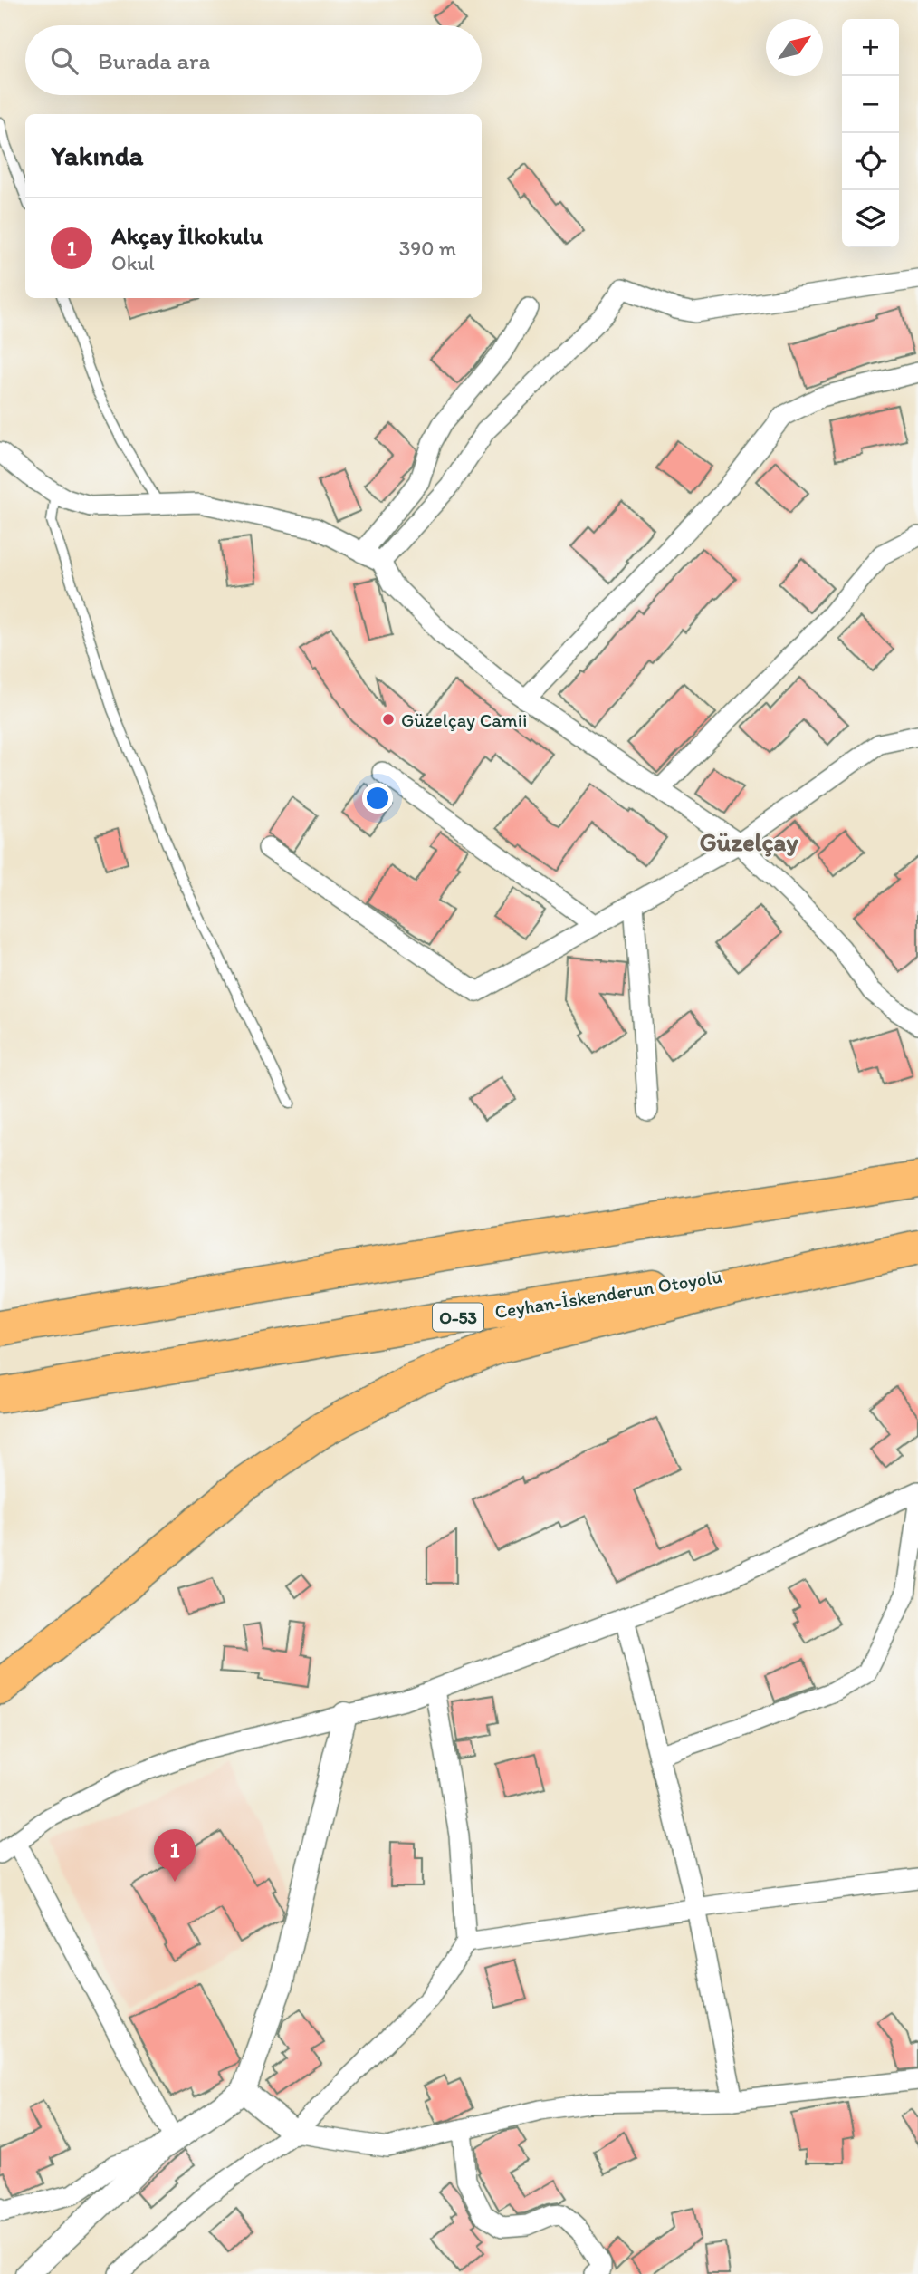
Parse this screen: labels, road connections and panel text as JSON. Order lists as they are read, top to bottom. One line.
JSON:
{"streets":{"highway":["Ceyhan-İskenderun Otoyolu","O-53"]},"districts":["Güzelçay"],"places":["Güzelçay Camii"],"north":"top right","page":{"map_buttons":["+","−"],"search":"Burada ara","heading":"Yakında","list":[{"mark":"1","name":"Akçay İlkokulu","note":"Okul","value":"390 m"}],"pins":"1"}}
